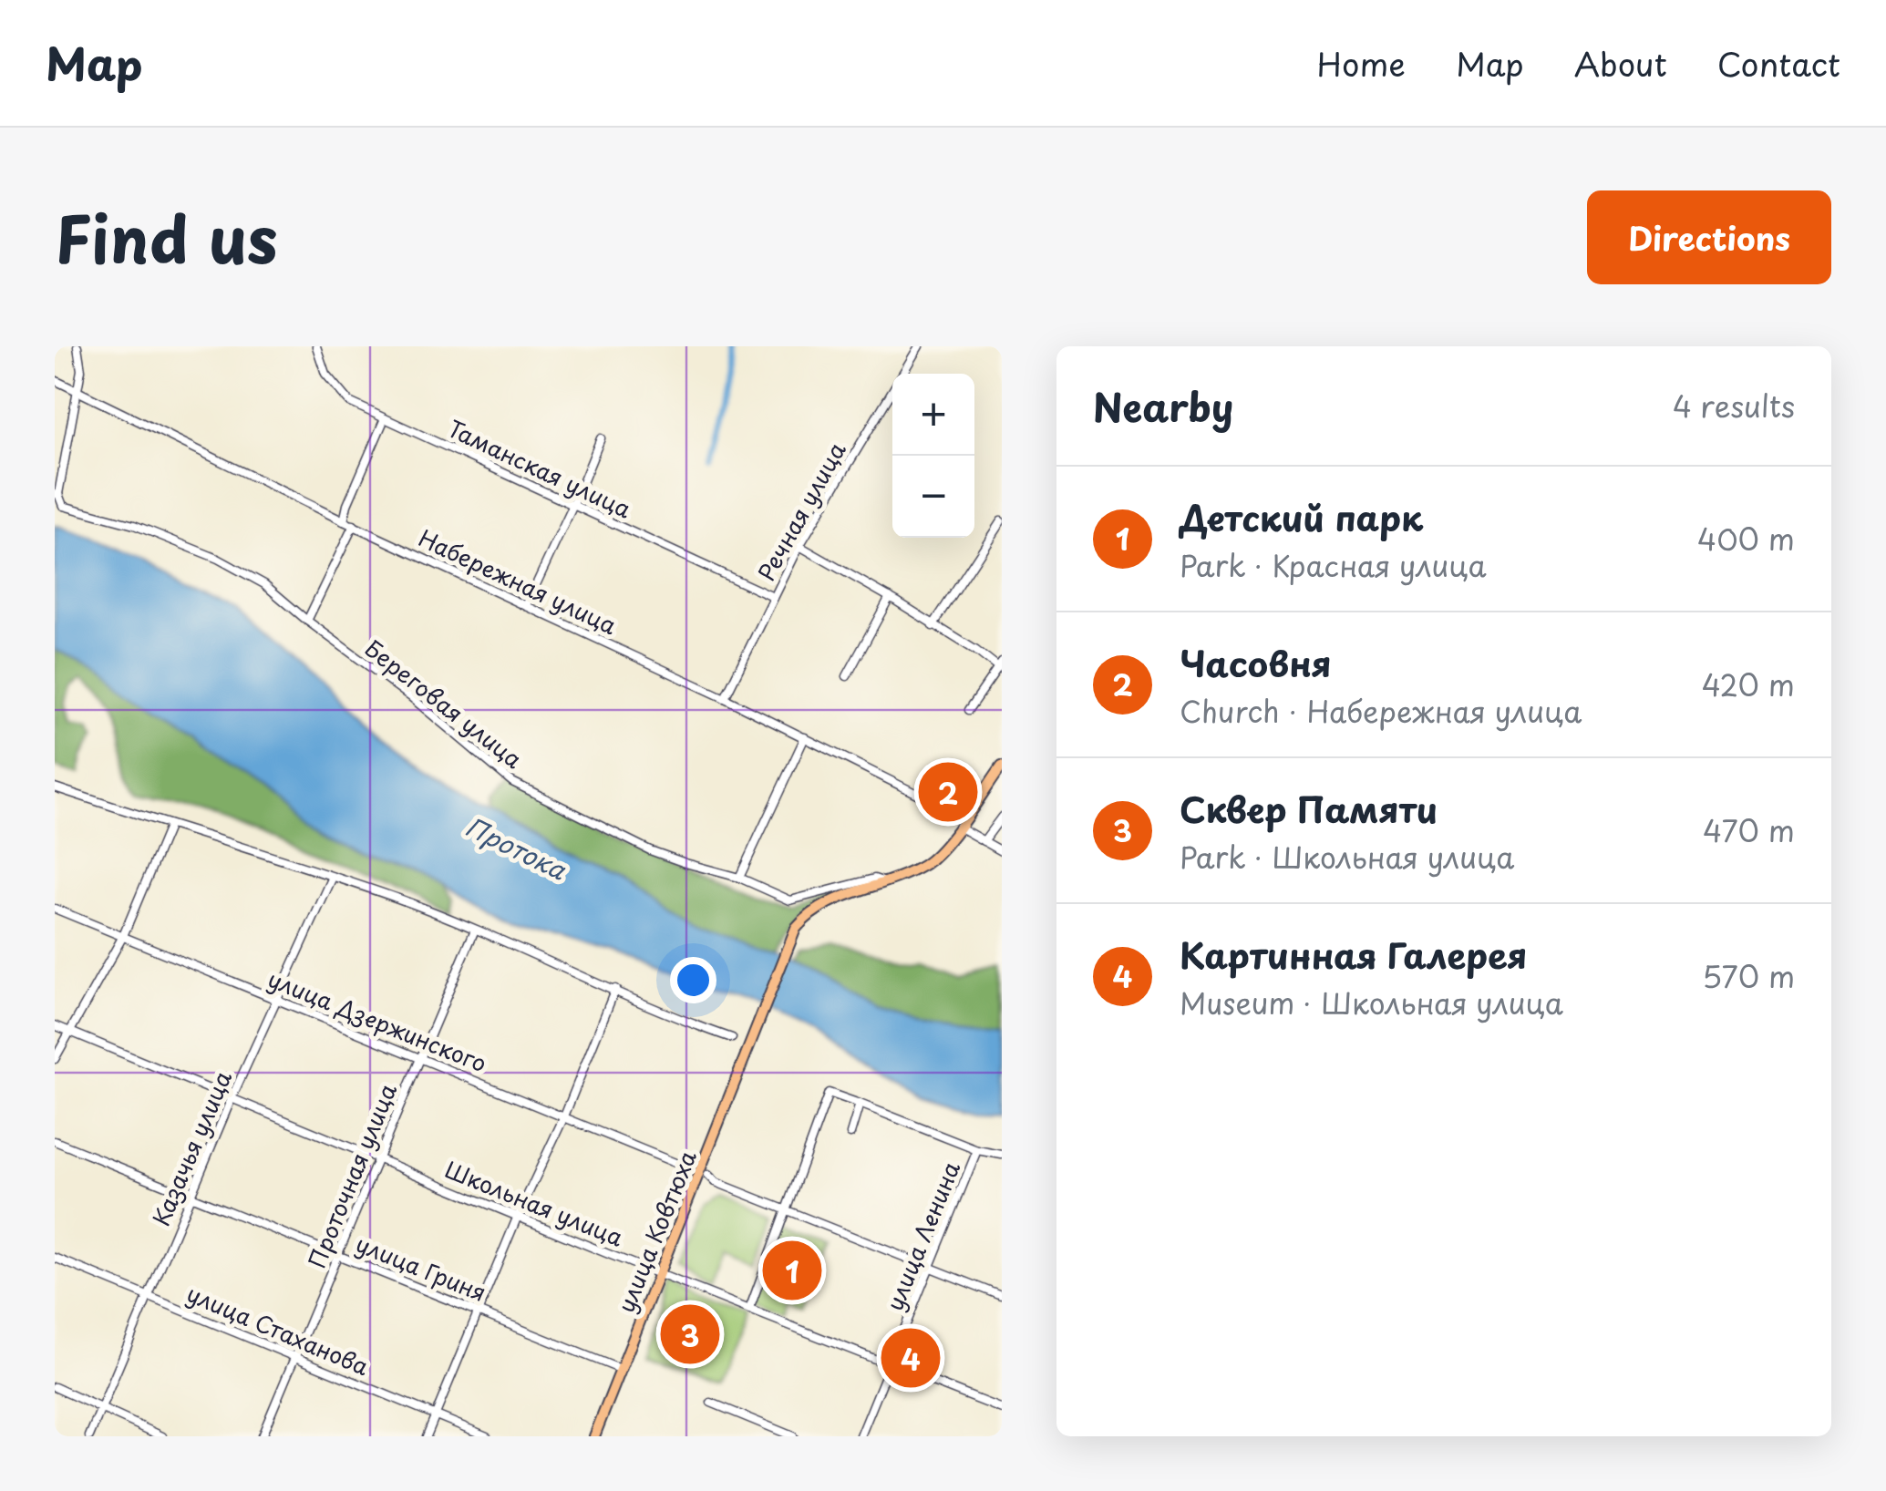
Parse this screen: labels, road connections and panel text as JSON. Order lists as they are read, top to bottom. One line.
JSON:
{"streets":{"main road":["улица Ковтюха"],"street":["Таманская улица","Речная улица","Набережная улица","Береговая улица","улица Дзержинского","Казачья улица","Проточная улица","Школьная улица","улица Ленина","улица Гриня","улица Стаханова"]},"crossings":[["Таманская улица","Речная улица"],["Речная улица","Набережная улица"],["Береговая улица","улица Ковтюха"],["улица Дзержинского","Казачья улица"],["улица Дзержинского","Проточная улица"],["Казачья улица","Школьная улица"],["Казачья улица","улица Гриня"],["Казачья улица","улица Стаханова"],["Проточная улица","Школьная улица"],["Проточная улица","улица Гриня"],["Проточная улица","улица Стаханова"],["Школьная улица","улица Ковтюха"],["Школьная улица","улица Ленина"],["улица Ковтюха","улица Гриня"]],"water":["Протока"],"page":{"header":"Map","nav":["Home","Map","About","Contact"],"title":"Find us","buttons":"Directions","heading":["Nearby","4 results"],"map_buttons":["+","−"],"list":[{"mark":"1","name":"Детский парк","note":"Park · Красная улица","value":"400 m"},{"mark":"2","name":"Часовня","note":"Church · Набережная улица","value":"420 m"},{"mark":"3","name":"Сквер Памяти","note":"Park · Школьная улица","value":"470 m"},{"mark":"4","name":"Картинная Галерея","note":"Museum · Школьная улица","value":"570 m"}],"pins":["2","1","3","4"]}}
